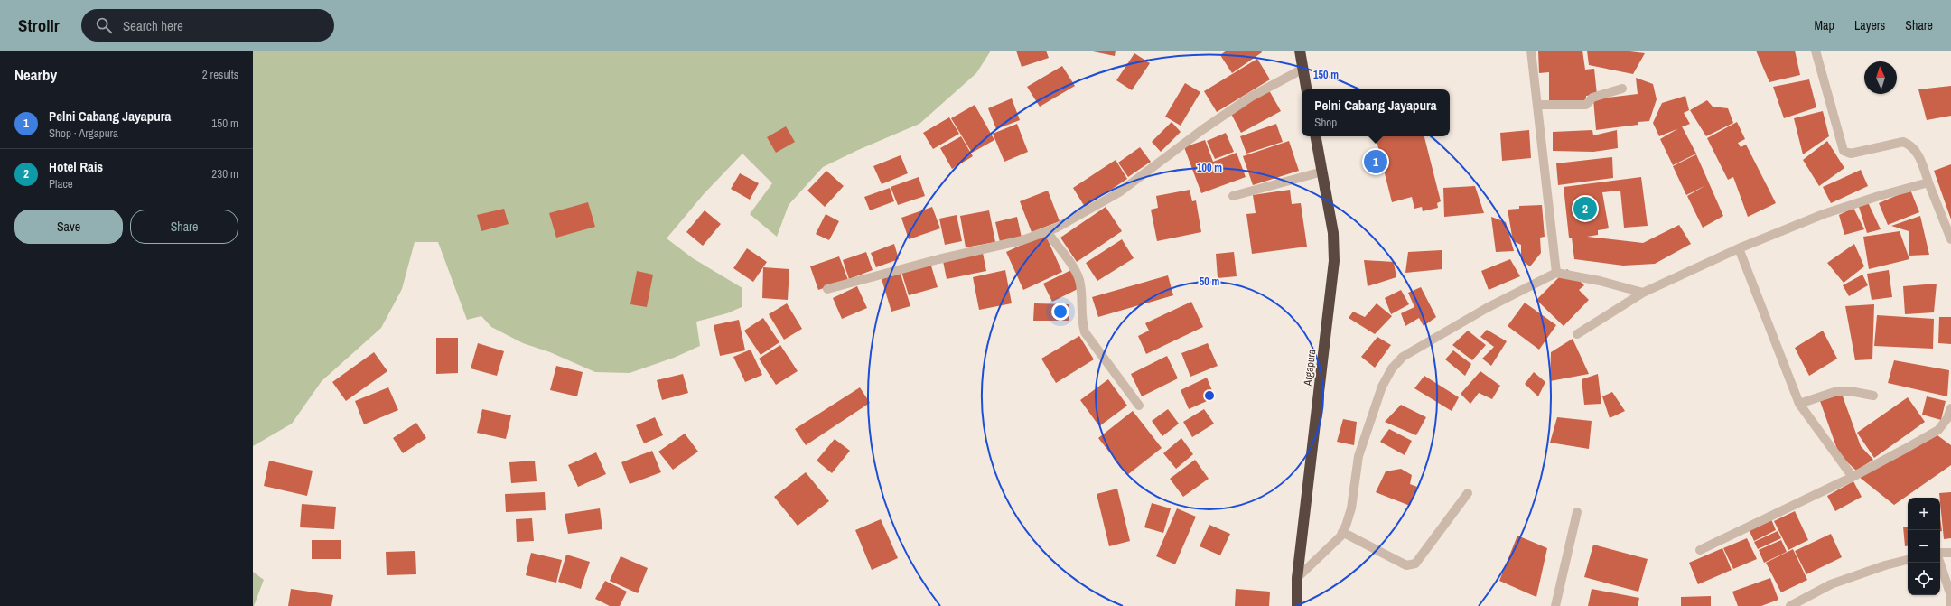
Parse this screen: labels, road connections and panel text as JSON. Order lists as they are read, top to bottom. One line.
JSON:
{"streets":{"highway":["Argapura"]},"north":"top","page":{"header":"Strollr","search":"Search here","nav":["Map","Layers","Share"],"heading":["Nearby","2 results"],"popup":["Pelni Cabang Jayapura","Shop"],"list":[{"mark":"1","name":"Pelni Cabang Jayapura","note":"Shop · Argapura","value":"150 m"},{"mark":"2","name":"Hotel Rais","note":"Place","value":"230 m"}],"pins":["1","2"],"buttons":["Save","Share"],"map_buttons":["+","−"]},"rings":["150 m","100 m","50 m"]}
